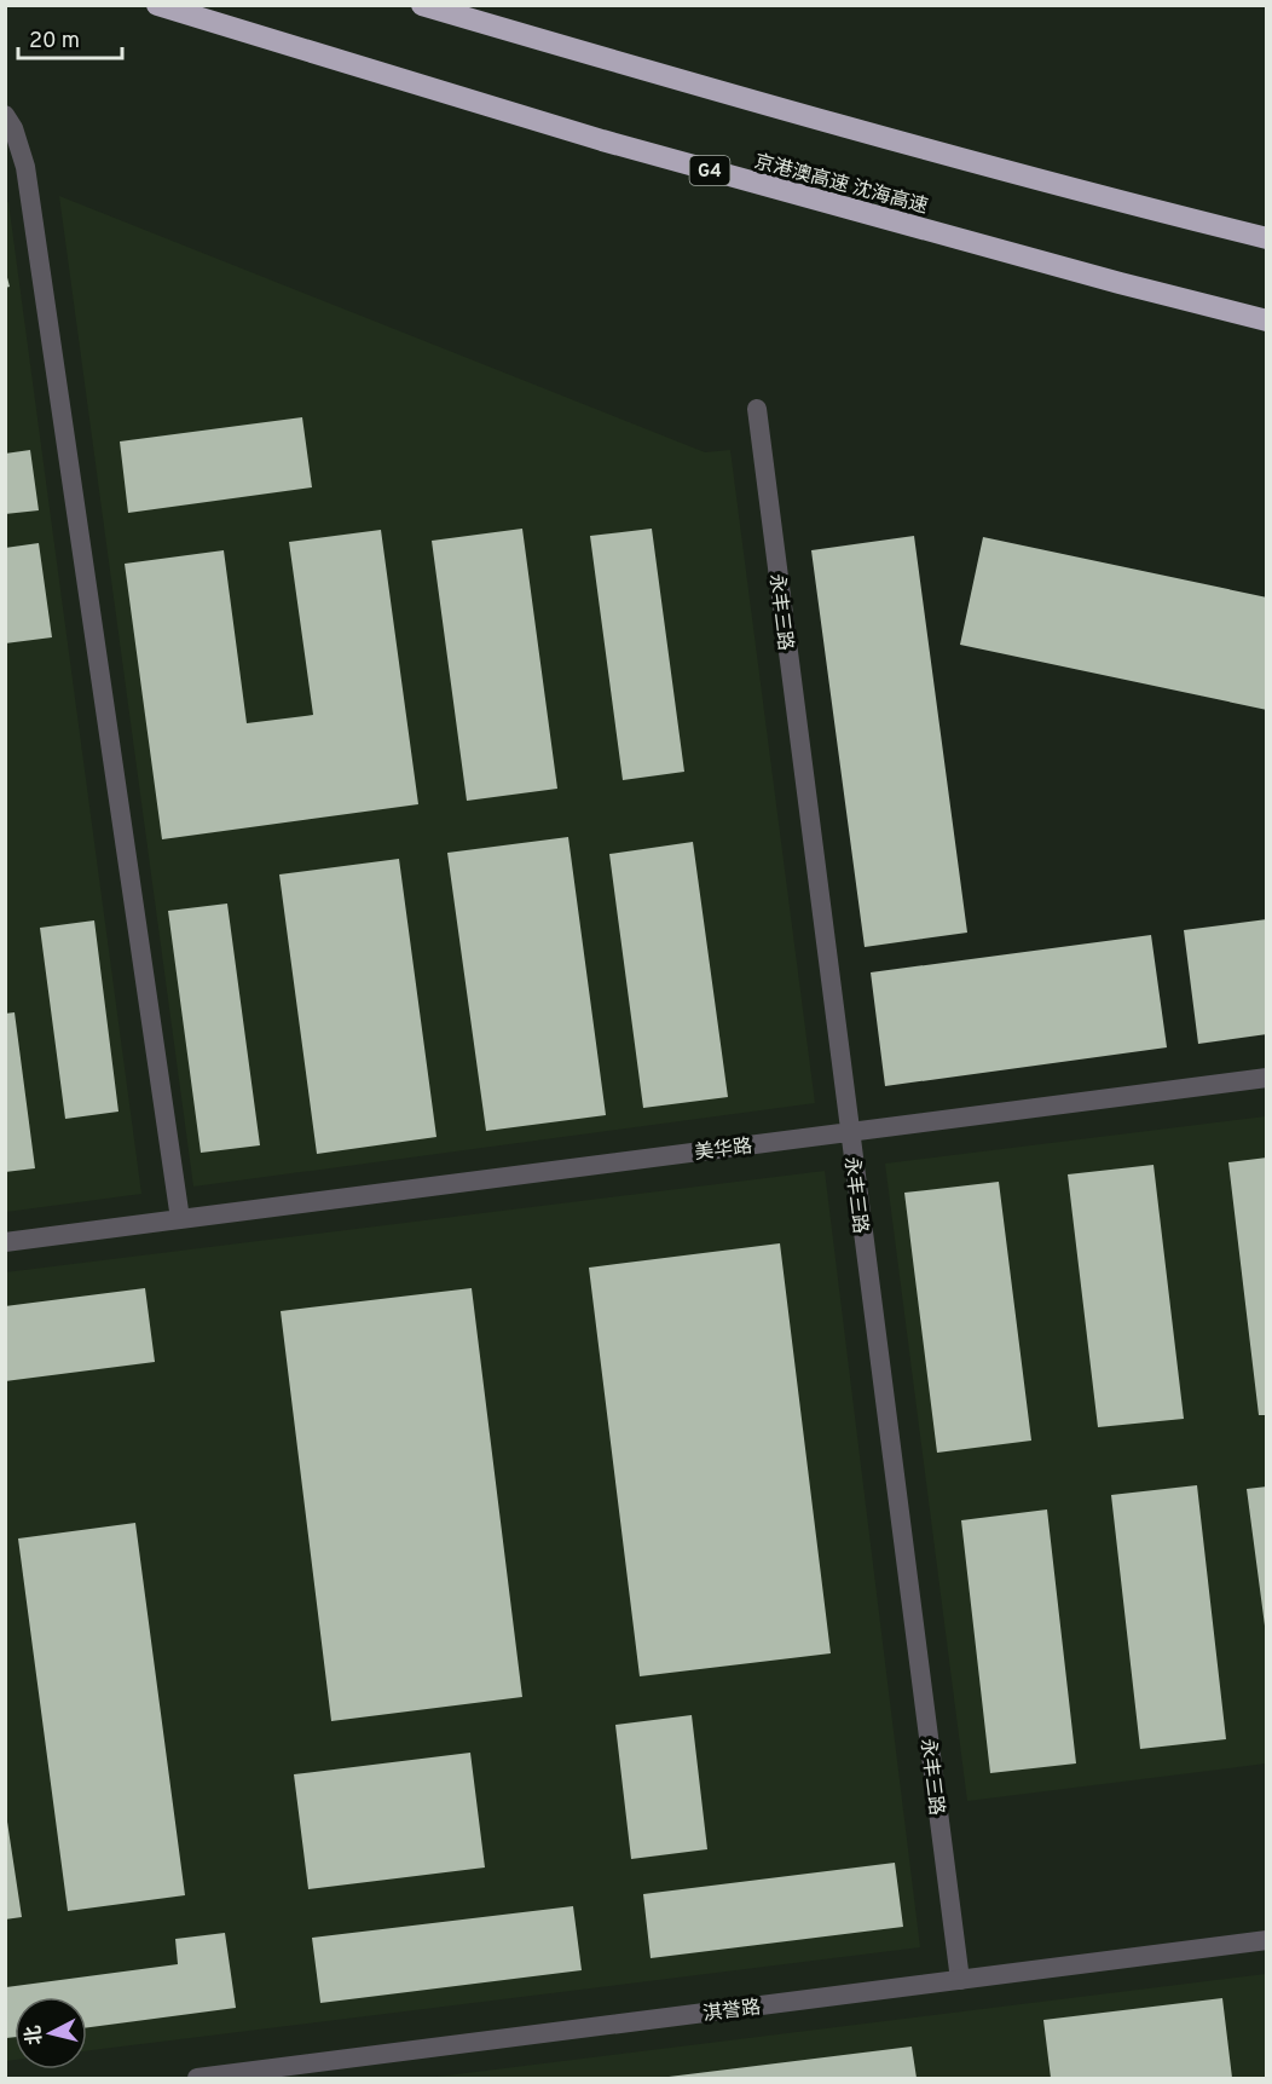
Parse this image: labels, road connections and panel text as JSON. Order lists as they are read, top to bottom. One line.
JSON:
{"streets":{"highway":["G4","京港澳高速 沈海高速"],"street":["永丰三路","美华路","淇誉路"]},"crossings":[["永丰三路","美华路"],["永丰三路","淇誉路"]],"scale_bar":"20 m","north":"left"}
